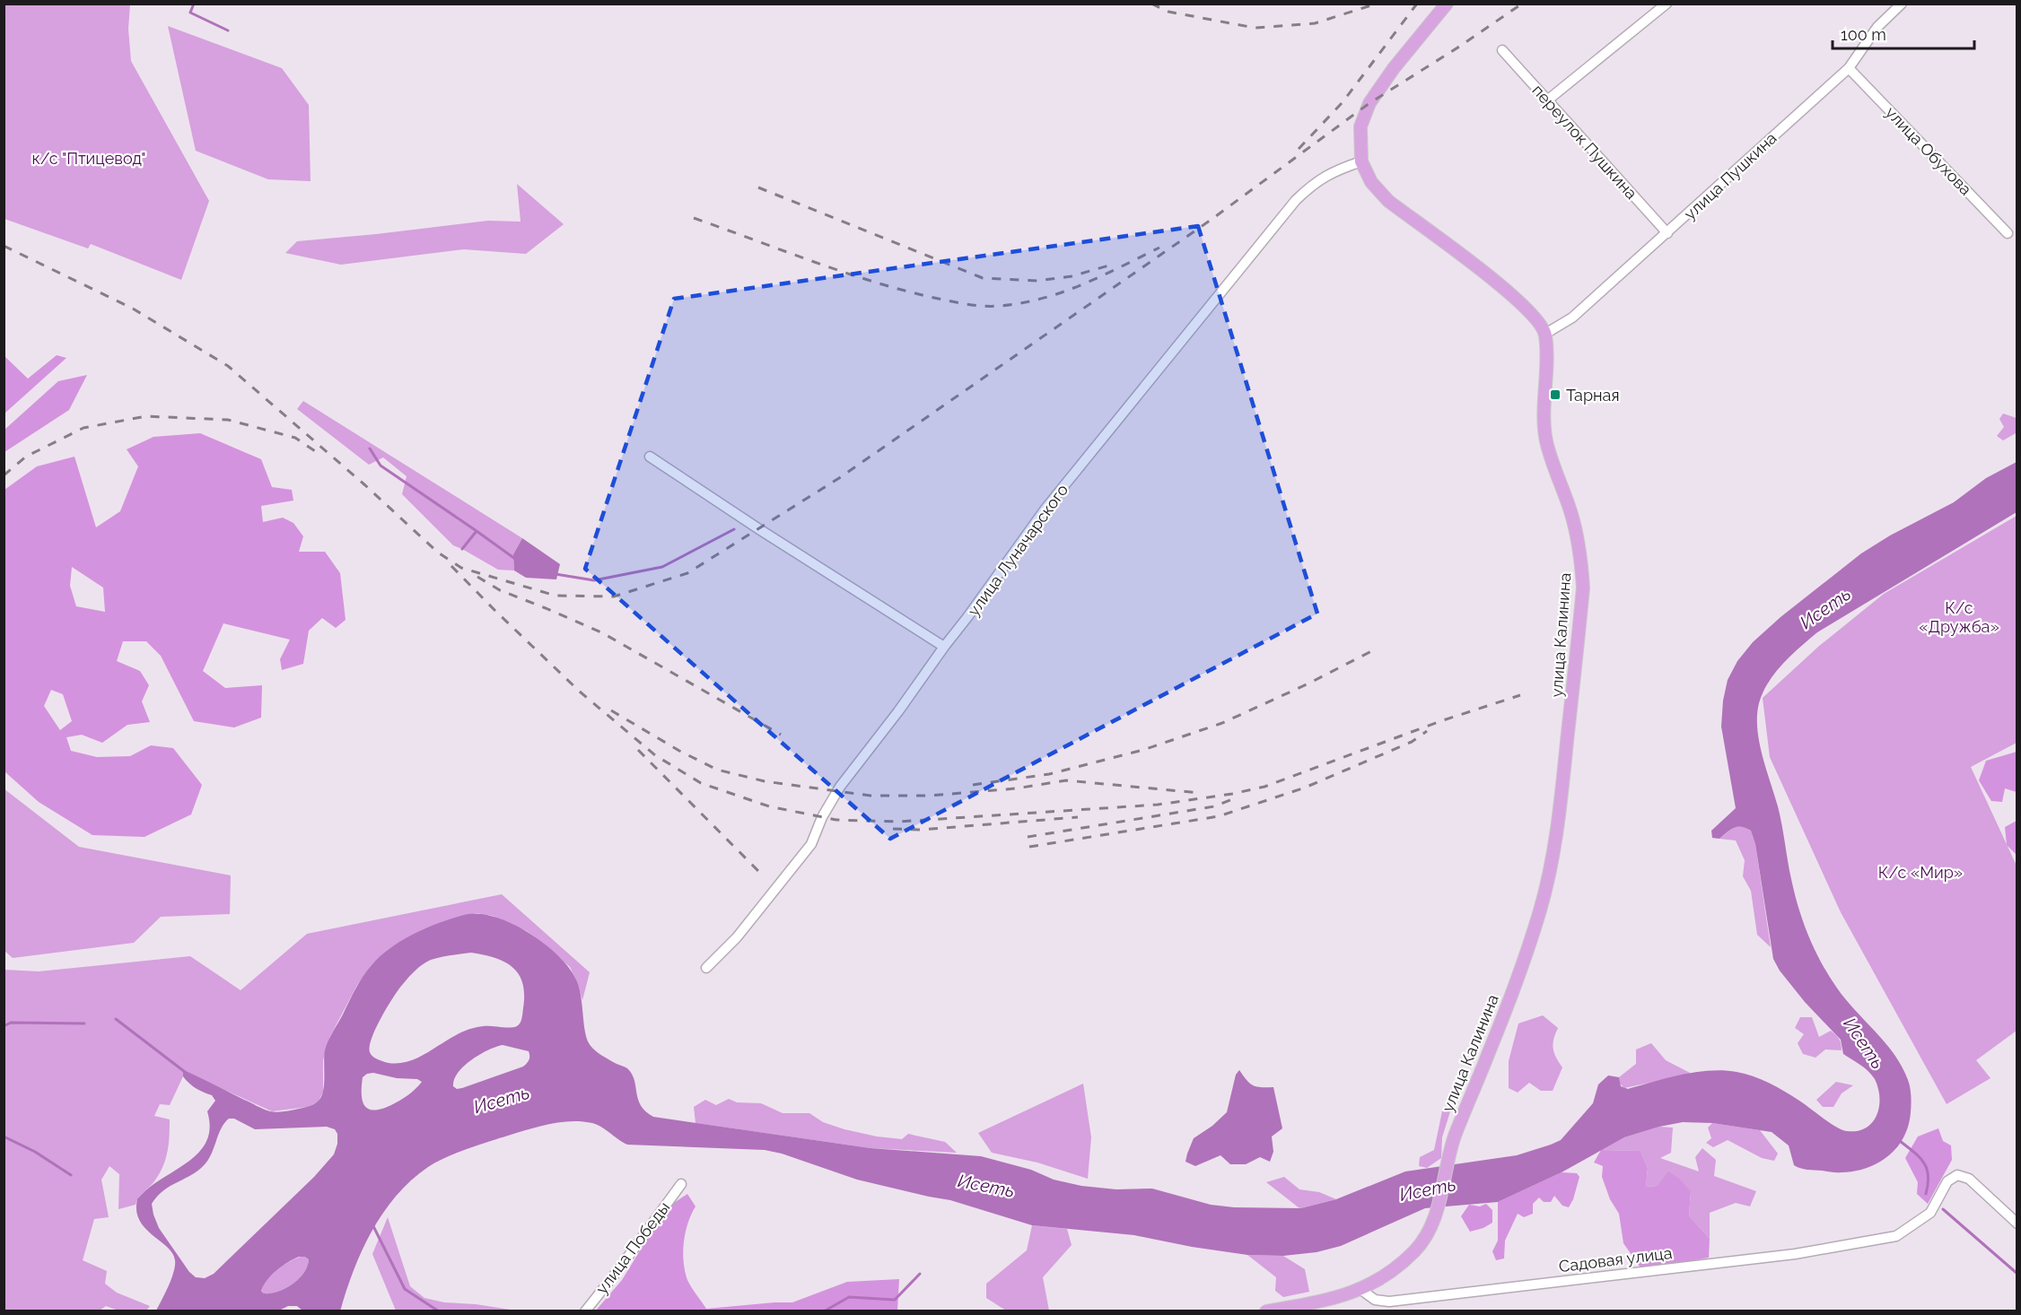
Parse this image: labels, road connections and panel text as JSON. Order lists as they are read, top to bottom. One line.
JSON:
{"streets":{"main road":["улица Калинина"],"street":["переулок Пушкина","улица Обухова","улица Пушкина","улица Луначарского","улица Победы","Садовая улица"]},"crossings":[["переулок Пушкина","улица Пушкина"],["улица Обухова","улица Пушкина"],["улица Пушкина","улица Калинина"],["улица Калинина","Садовая улица"]],"water":["Исеть"],"parks":["к/с \"Птицевод\"","К/с «Дружба»","К/с «Мир»"],"places":{"transit":["Тарная"]},"scale_bar":"100 m"}
